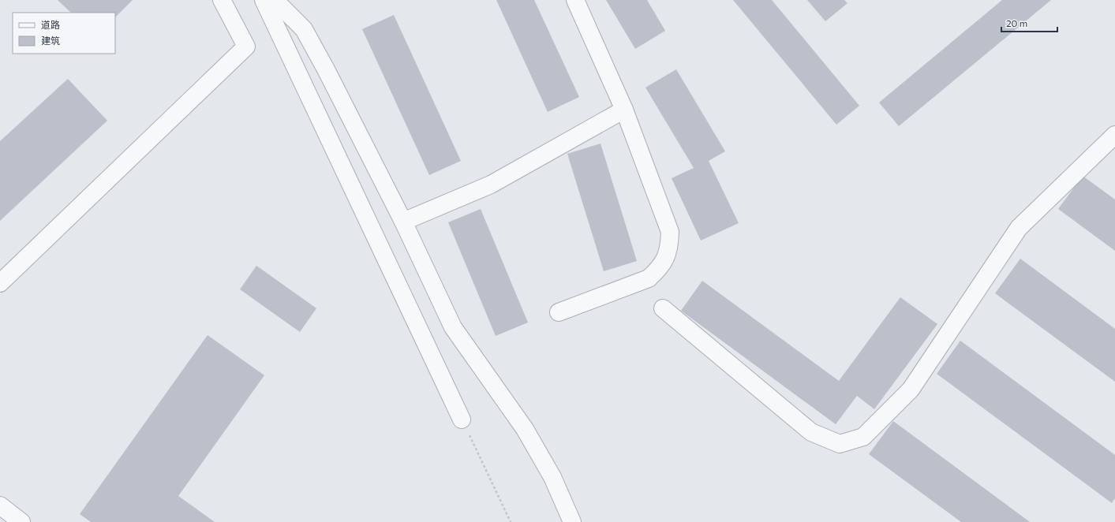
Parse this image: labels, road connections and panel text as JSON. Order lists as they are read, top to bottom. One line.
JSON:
{"legend":["道路","建筑"],"scale_bar":"20 m"}
